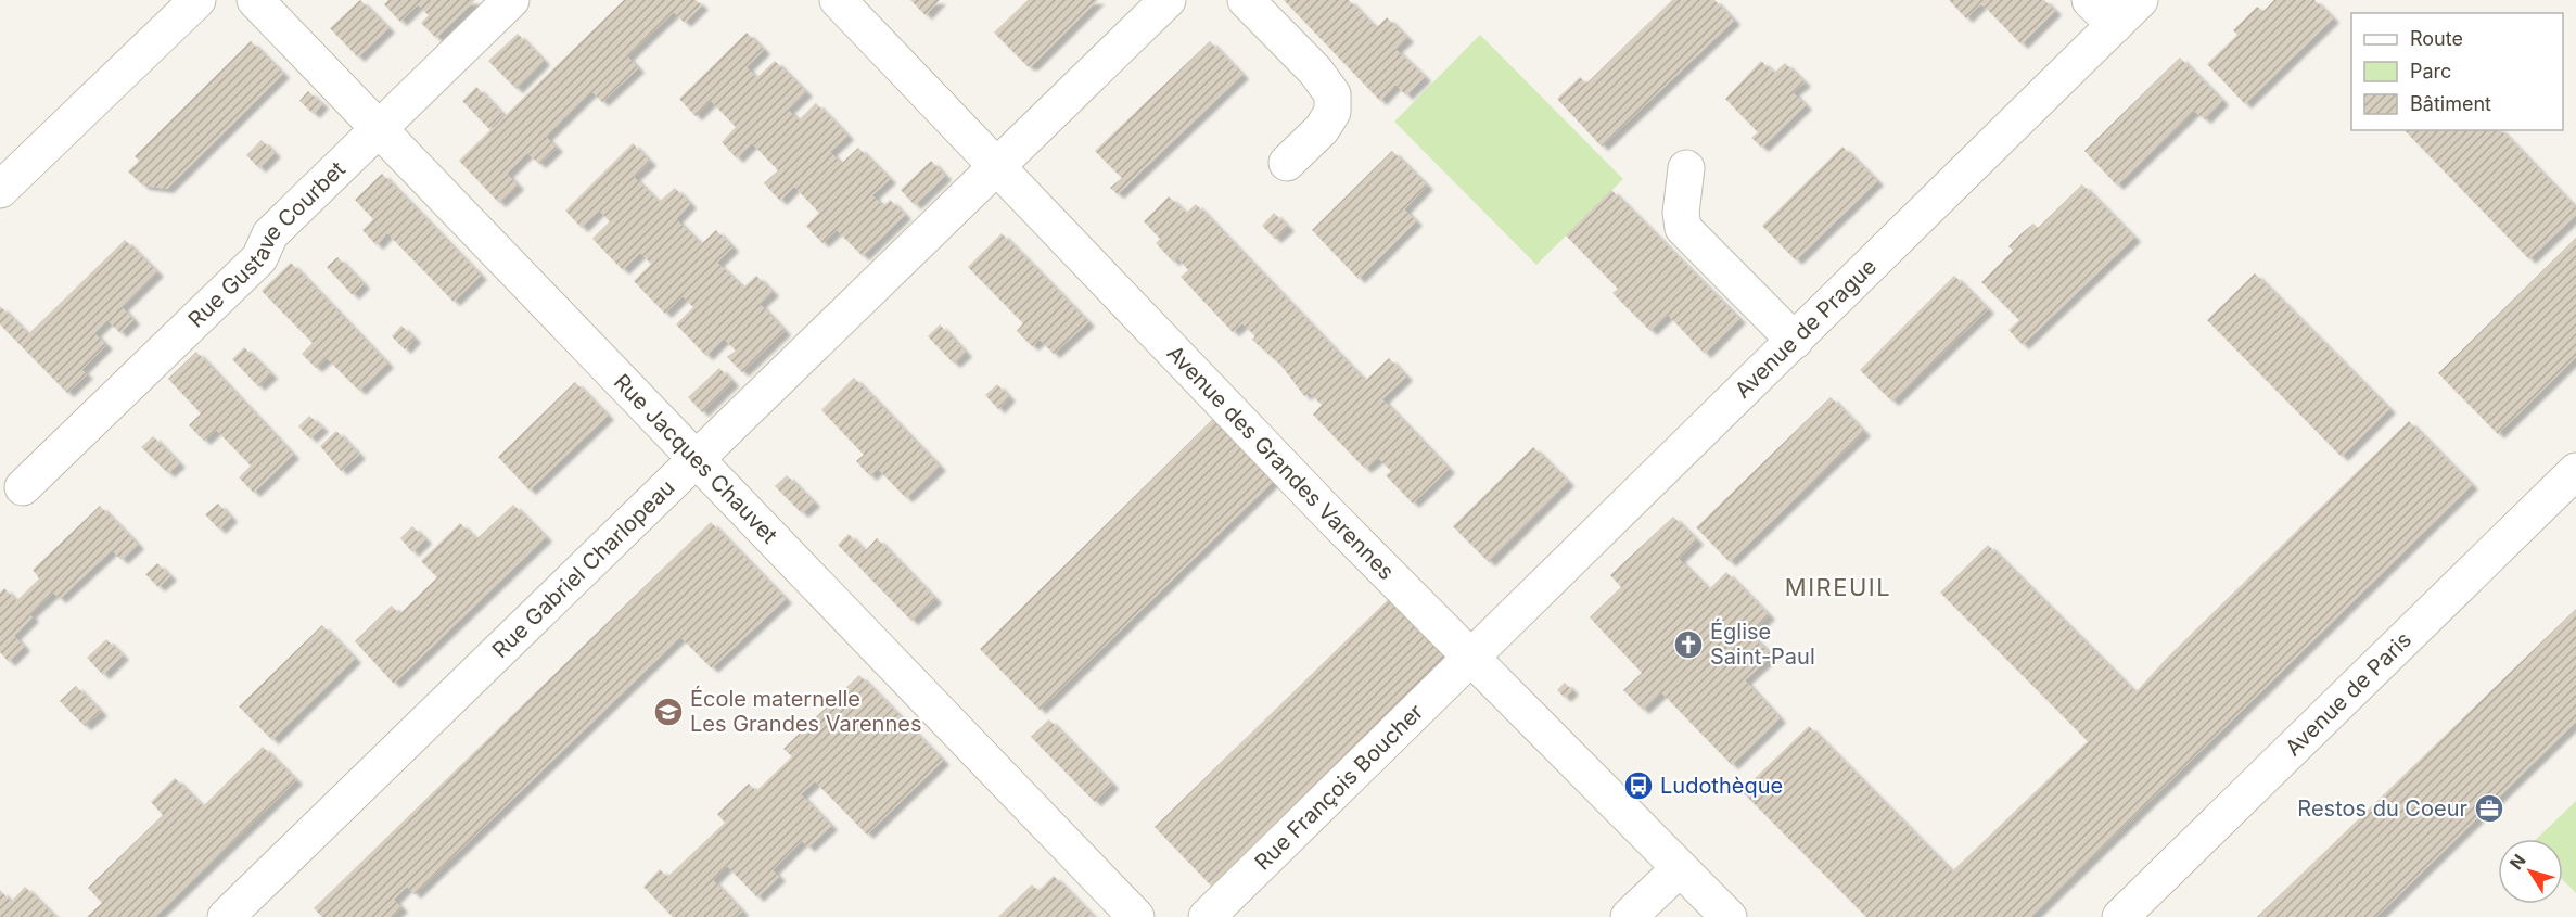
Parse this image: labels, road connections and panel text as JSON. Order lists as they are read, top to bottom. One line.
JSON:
{"streets":{"street":["Rue Gustave Courbet","Avenue de Prague","Rue Jacques Chauvet","Avenue des Grandes Varennes","Rue Gabriel Charlopeau","Avenue de Paris","Rue François Boucher"]},"crossings":[["Rue Gustave Courbet","Rue Jacques Chauvet"],["Avenue de Prague","Avenue des Grandes Varennes"],["Avenue de Prague","Rue François Boucher"],["Rue Jacques Chauvet","Rue Gabriel Charlopeau"],["Avenue des Grandes Varennes","Rue Gabriel Charlopeau"],["Avenue des Grandes Varennes","Rue François Boucher"]],"districts":["MIREUIL"],"places":{"church":["Église Saint-Paul"],"school or university":["École maternelle Les Grandes Varennes"],"bus stop":["Ludothèque"],"office":["Restos du Coeur"]},"legend":["Route","Parc","Bâtiment"],"north":"top left"}
